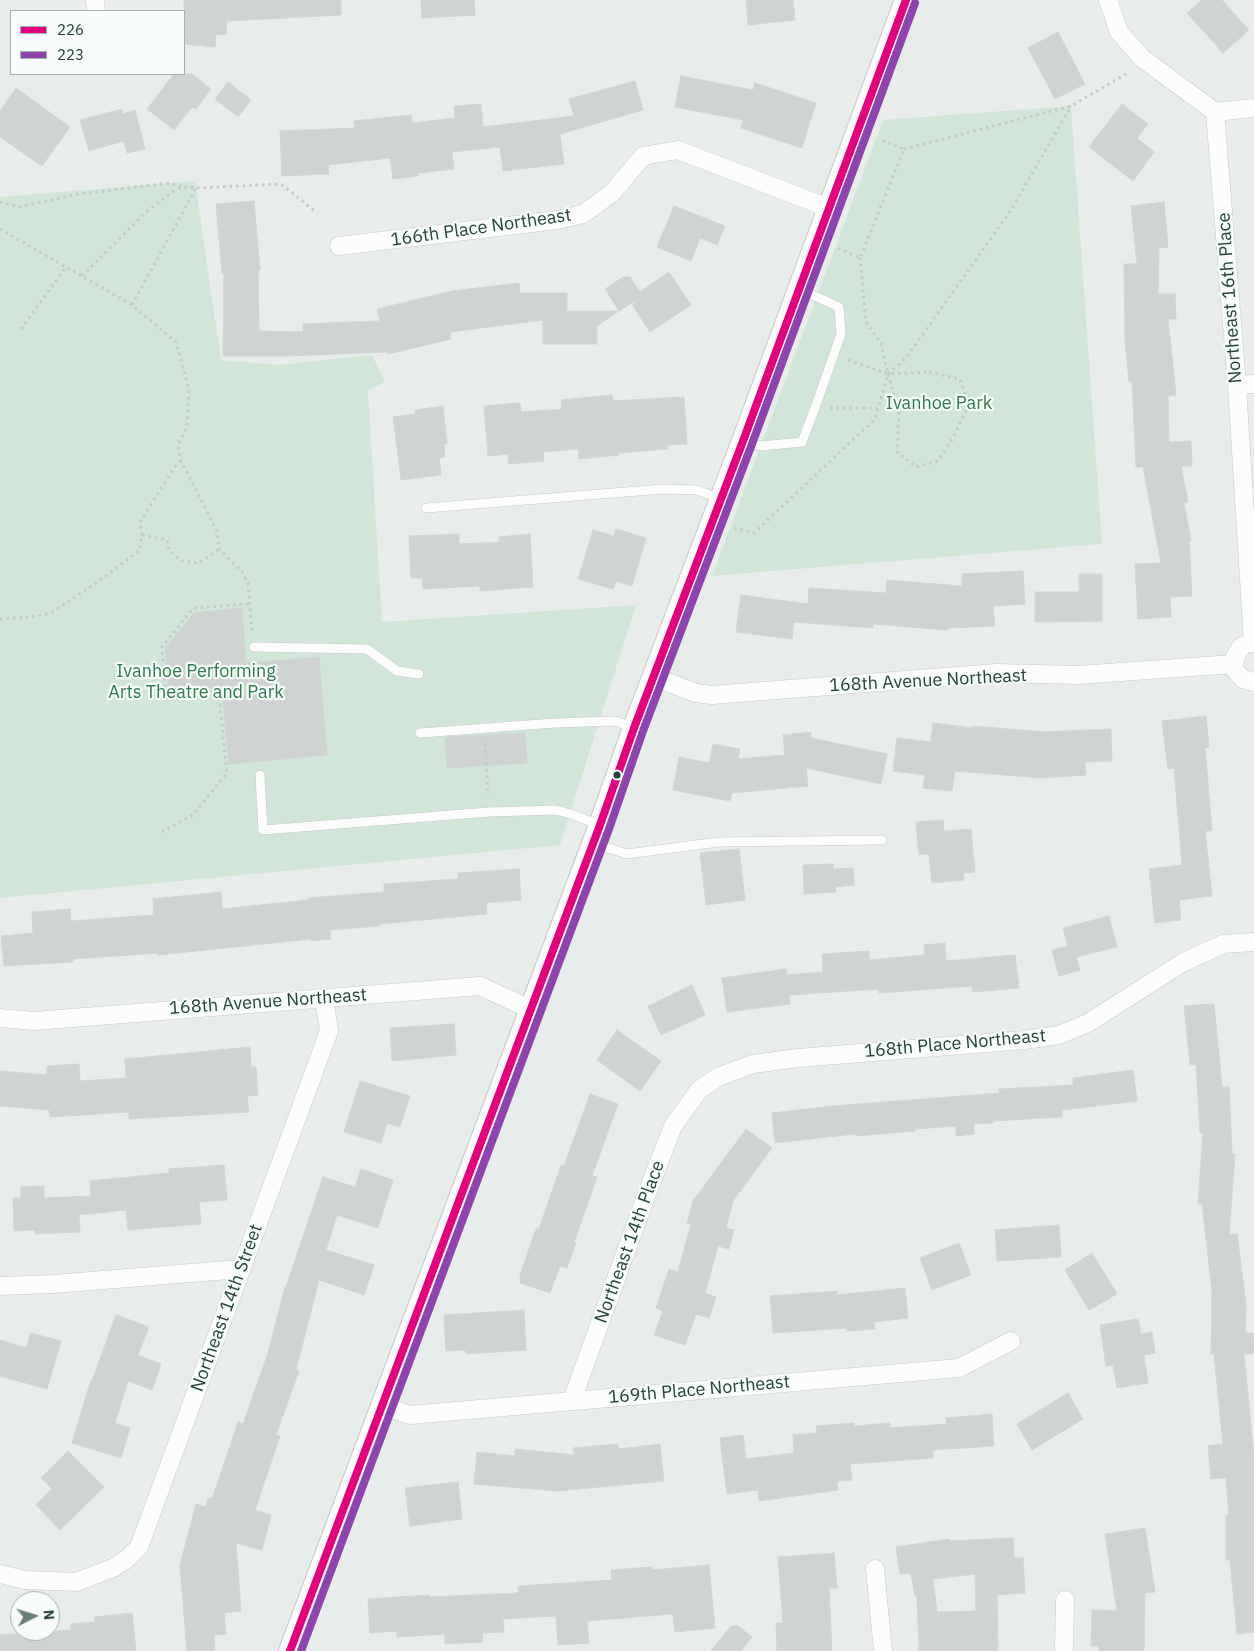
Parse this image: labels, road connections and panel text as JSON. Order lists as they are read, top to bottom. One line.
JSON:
{"streets":{"street":["166th Place Northeast","Northeast 16th Place","168th Avenue Northeast","168th Place Northeast","Northeast 14th Place","Northeast 14th Street","169th Place Northeast"]},"crossings":[["168th Avenue Northeast","Northeast 14th Street"],["168th Place Northeast","Northeast 14th Place"],["Northeast 14th Place","169th Place Northeast"]],"parks":["Ivanhoe Park","Ivanhoe Performing Arts Theatre and Park"],"lines":["transit line 226","transit line 223"],"legend":["226","223"],"north":"right"}
